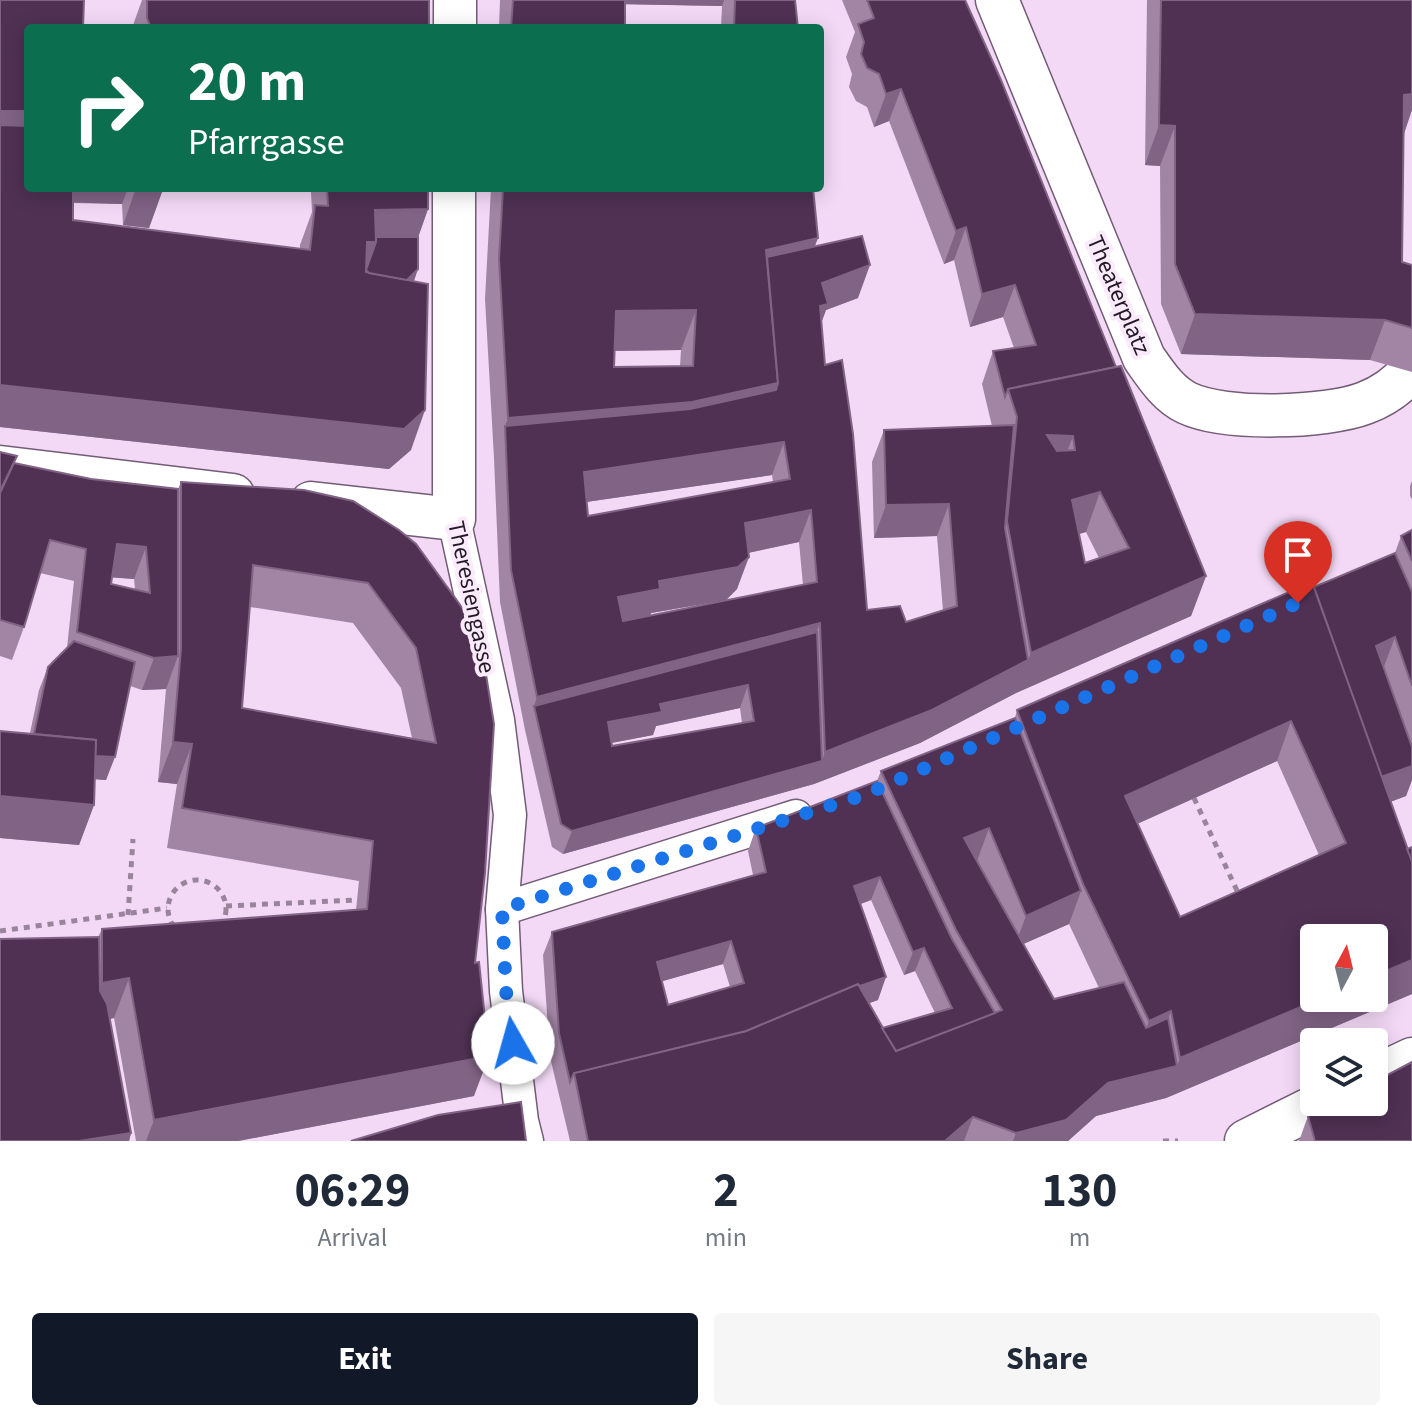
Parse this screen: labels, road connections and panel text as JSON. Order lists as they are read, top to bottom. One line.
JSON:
{"streets":{"street":["Theaterplatz","Theresiengasse"]},"north":"top","page":{"turn":["20 m","Pfarrgasse"],"eta":["06:29","Arrival","2","min","130","m"],"buttons":["Exit","Share"]}}
